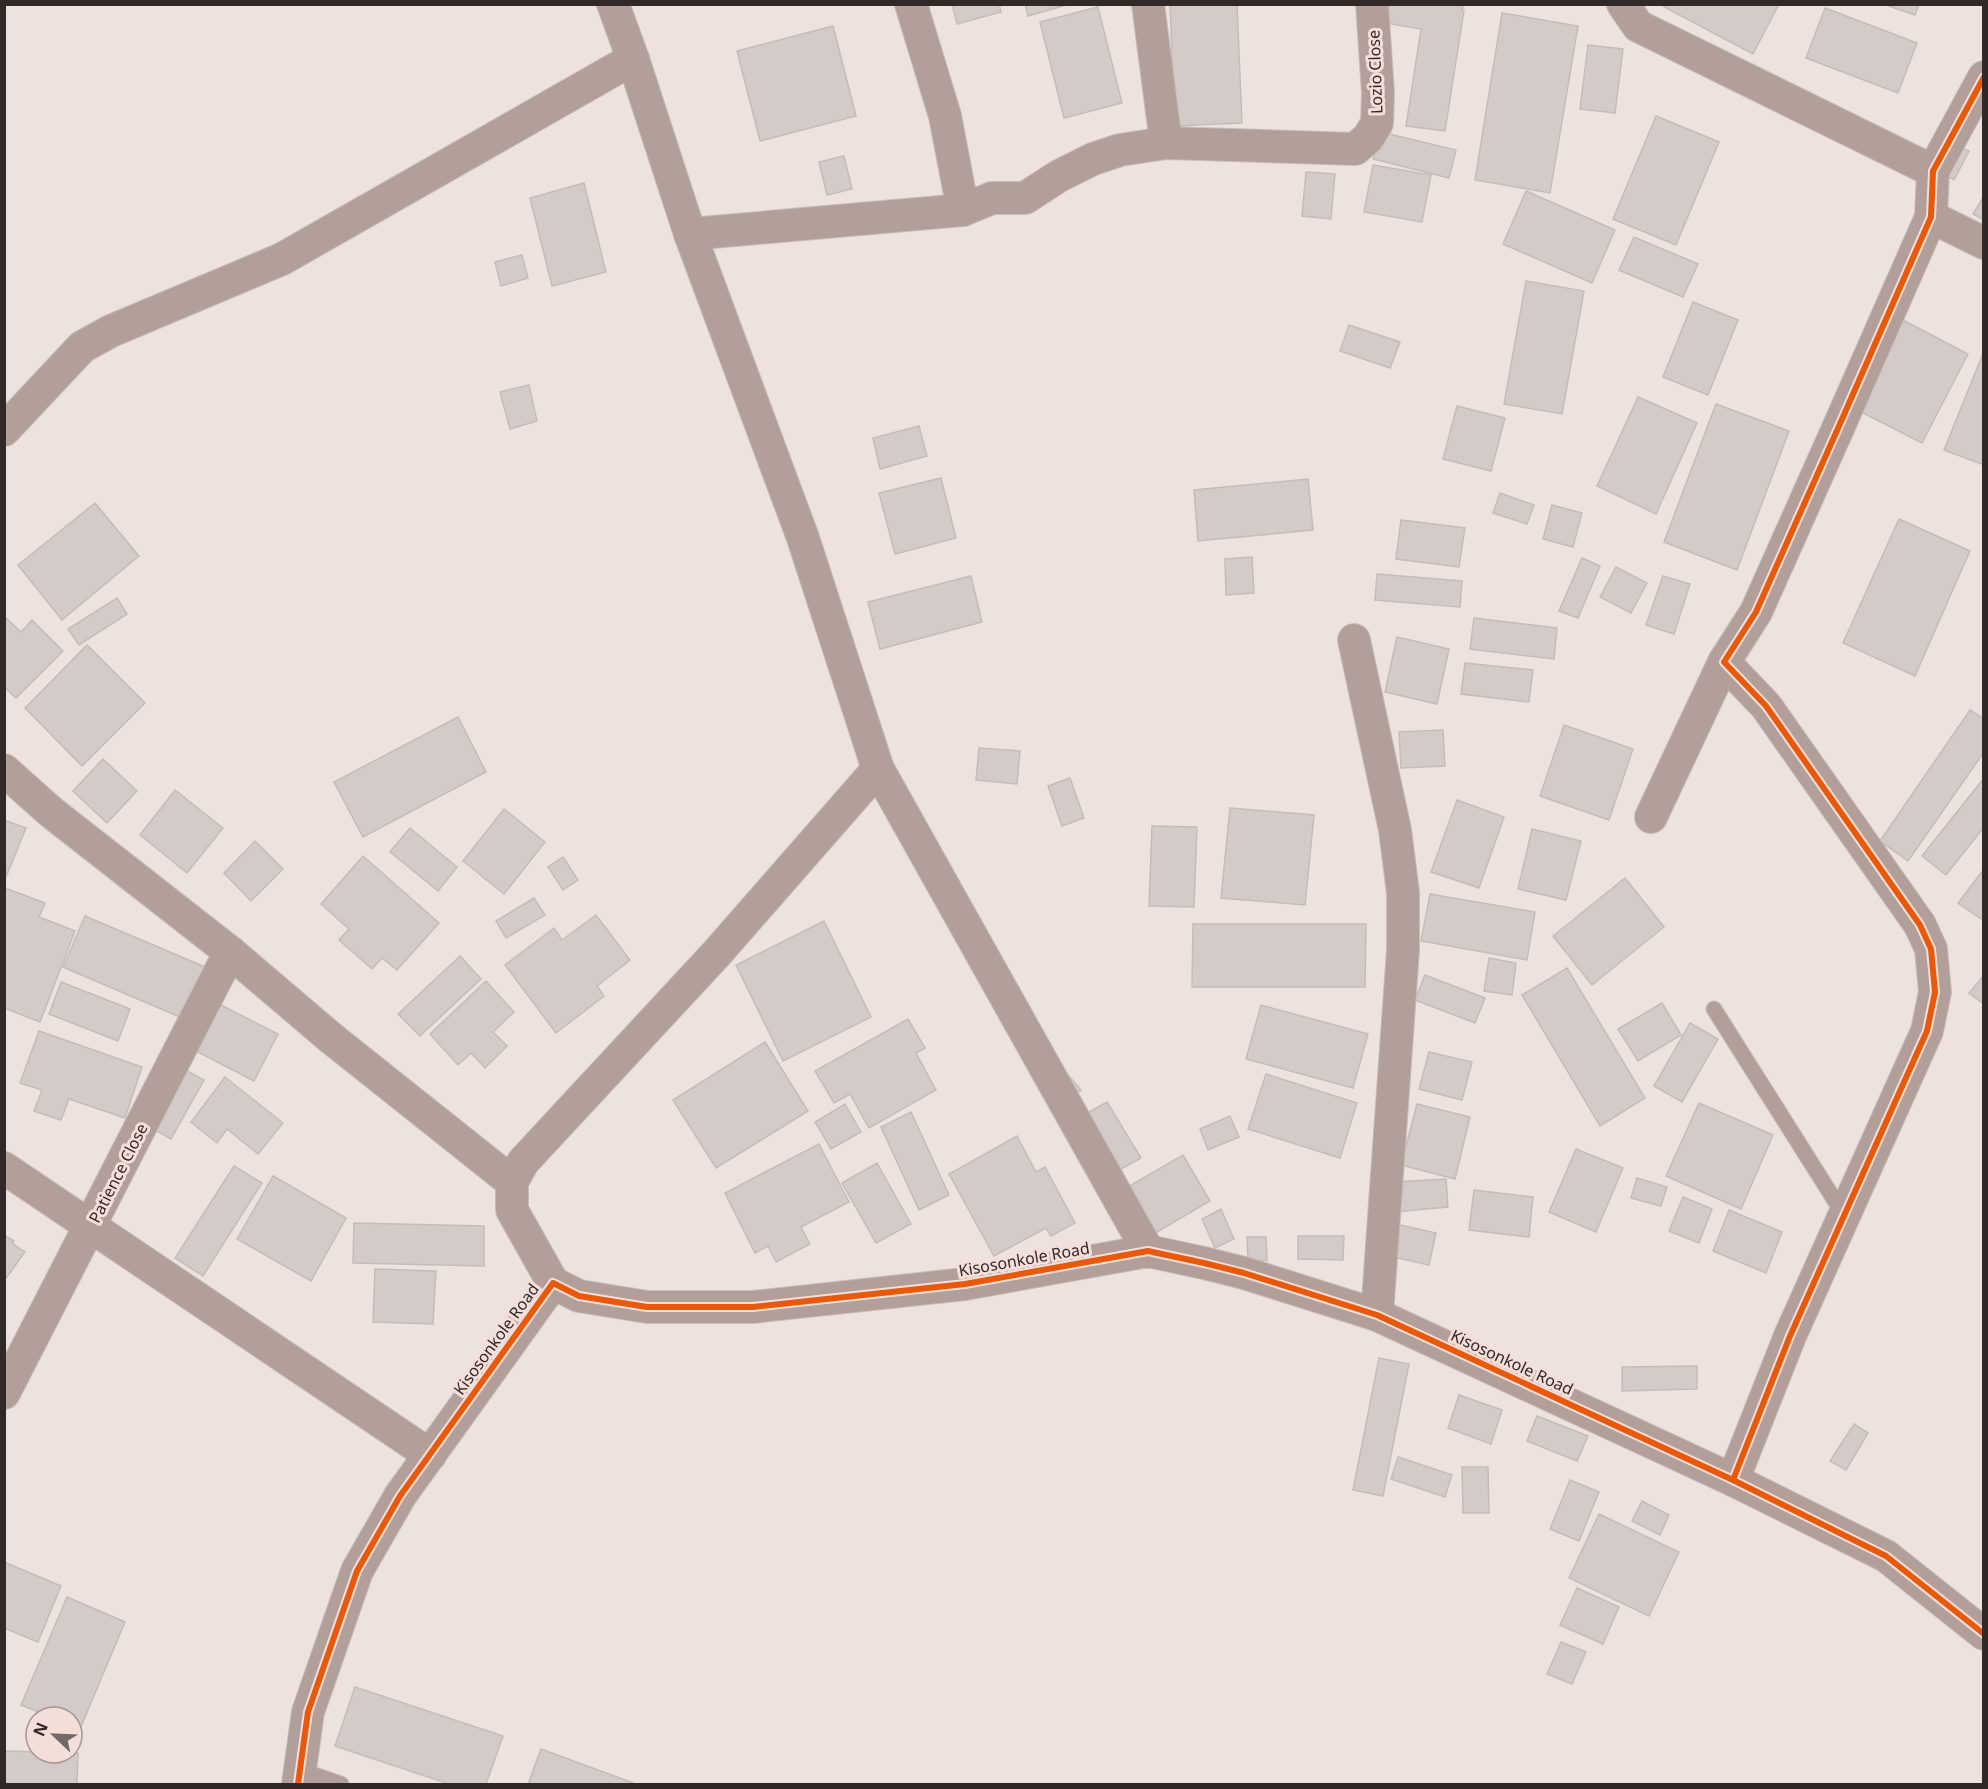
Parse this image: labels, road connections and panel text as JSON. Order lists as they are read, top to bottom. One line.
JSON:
{"streets":{"street":["Lozio Close","Patience Close","Kisosonkole Road"]},"north":"top left"}
